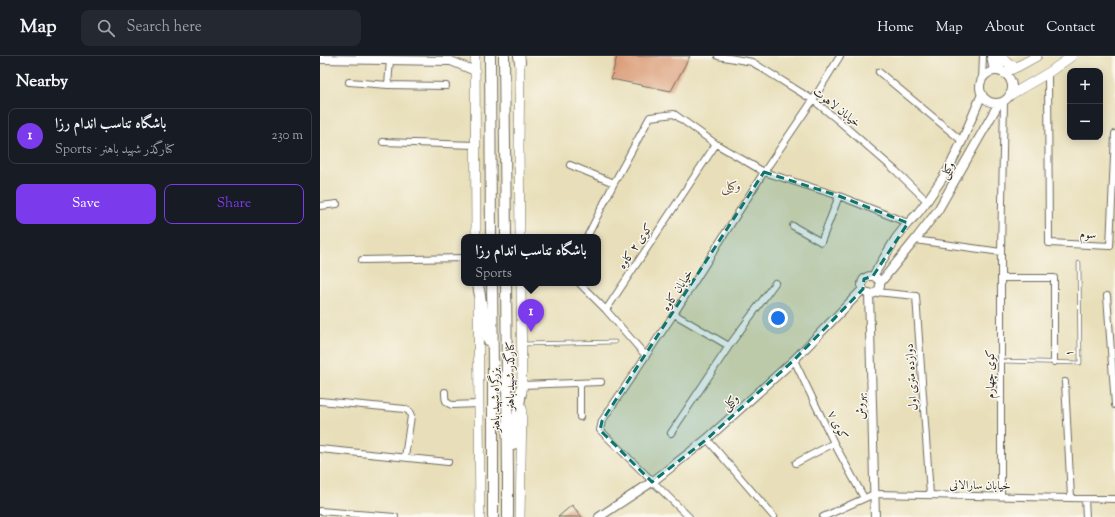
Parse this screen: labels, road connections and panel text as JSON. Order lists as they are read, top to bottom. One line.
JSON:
{"streets":{"highway":["بزرگراه شهید باهنر"],"main road":["کنارگذر شهید باهنر"],"street":["خیابان لاهوت","وکیلی","سوم","کوی ۲ کاوه","خیابان کاوه","کوی چهارم","دوازده متری اول","بهروش","کوی ۷","خیابان سارالانی"],"lane":["۱"]},"crossings":[["خیابان لاهوت","وکیلی"],["خیابان لاهوت","خیابان کاوه"],["وکیلی","خیابان کاوه"],["وکیلی","کوی چهارم"],["وکیلی","دوازده متری اول"],["وکیلی","بهروش"],["وکیلی","کوی ۷"],["۱","کوی چهارم"],["کوی چهارم","خیابان سارالانی"],["دوازده متری اول","بهروش"],["دوازده متری اول","خیابان سارالانی"],["بهروش","خیابان سارالانی"]],"districts":["وکیلی"],"page":{"header":"Map","search":"Search here","nav":["Home","Map","About","Contact"],"heading":"Nearby","map_buttons":["+","−"],"list":[{"mark":"1","name":"باشگاه تناسب اندام رزا","note":"Sports · کنارگذر شهید باهنر","value":"230 m"}],"buttons":["Save","Share"],"popup":["باشگاه تناسب اندام رزا","Sports"],"pins":"1"}}
